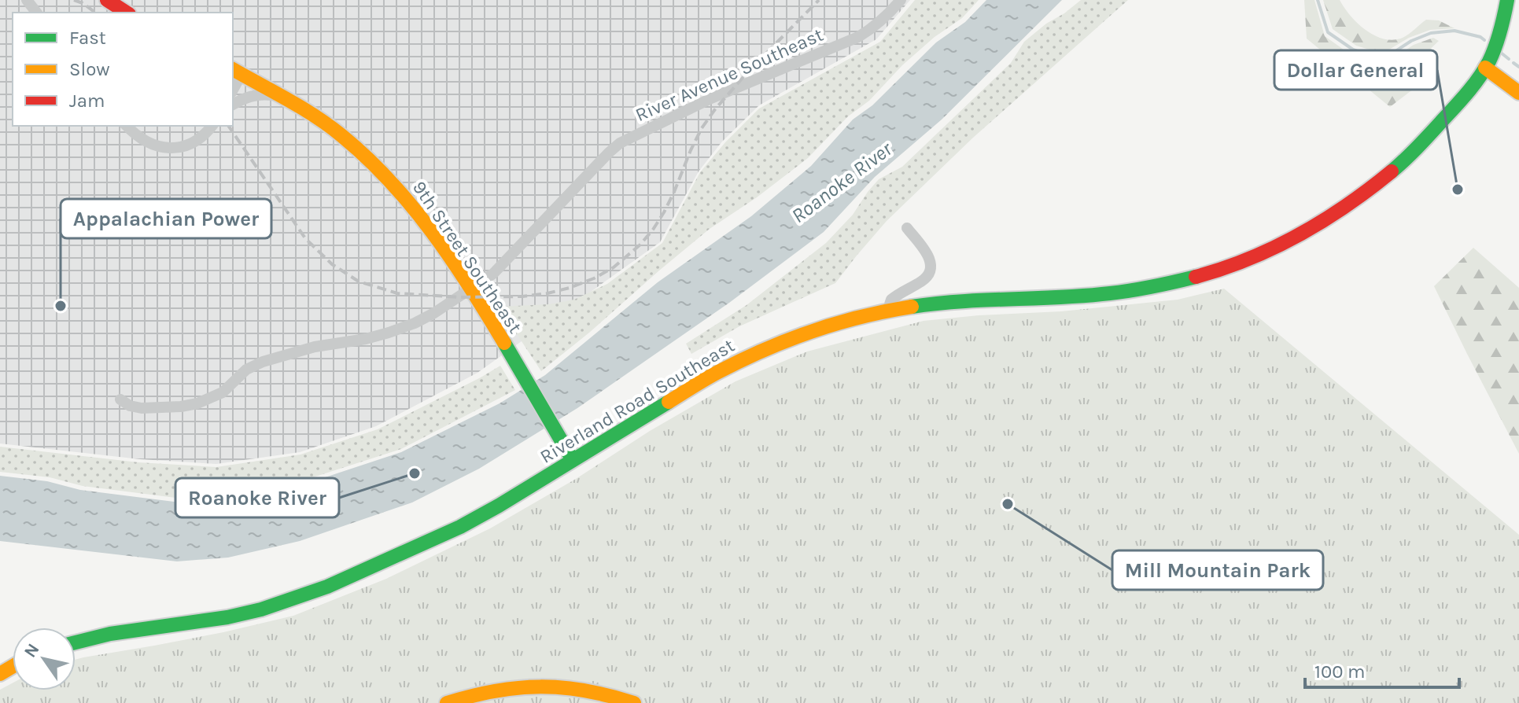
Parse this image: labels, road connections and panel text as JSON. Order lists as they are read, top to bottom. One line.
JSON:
{"streets":{"main road":["9th Street Southeast","Riverland Road Southeast"],"street":["River Avenue Southeast"]},"crossings":[["River Avenue Southeast","9th Street Southeast"],["9th Street Southeast","Riverland Road Southeast"]],"water":["Roanoke River"],"places":["Dollar General","Appalachian Power","Roanoke River","Mill Mountain Park"],"legend":["Fast","Slow","Jam"],"scale_bar":"100 m","north":"top left"}
